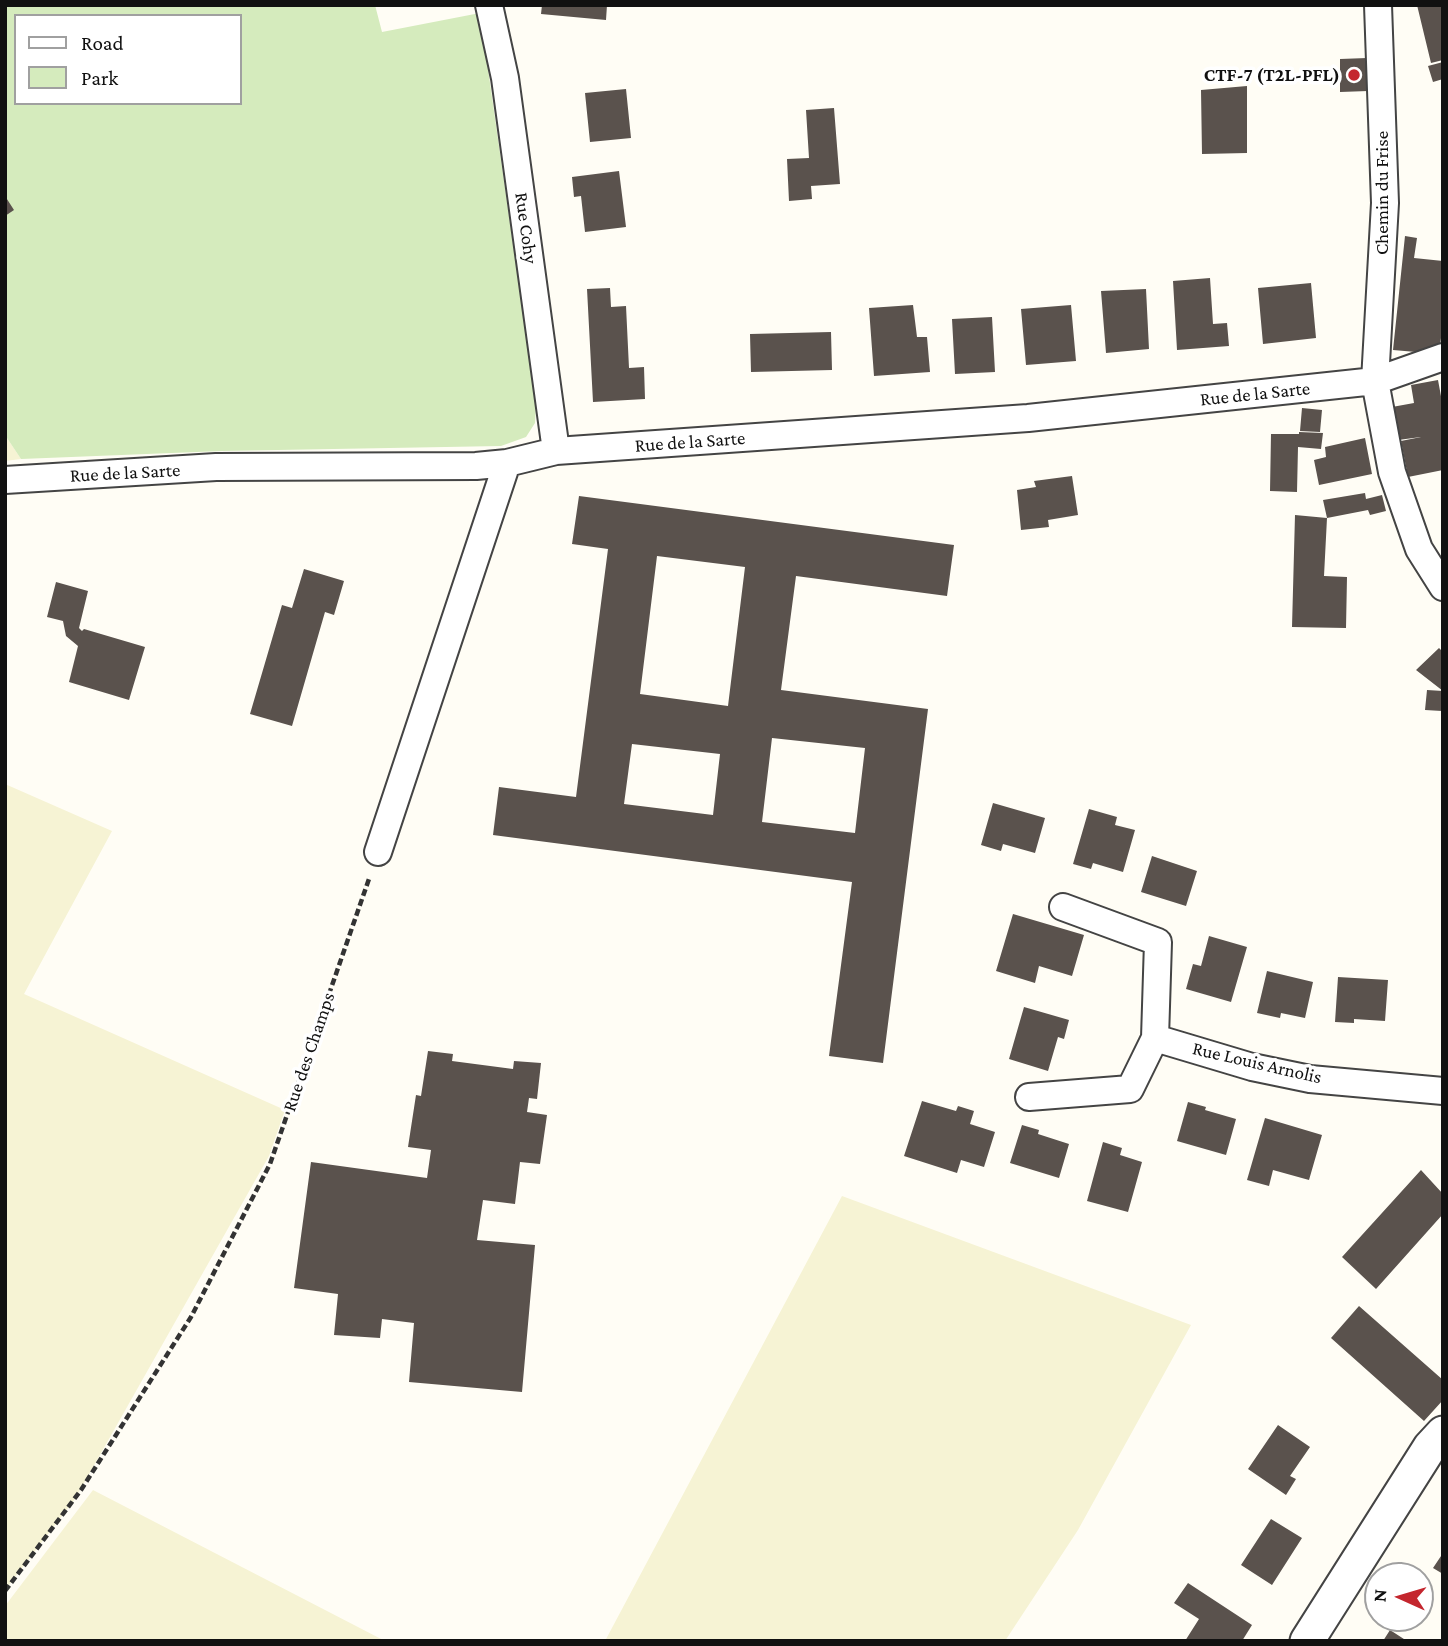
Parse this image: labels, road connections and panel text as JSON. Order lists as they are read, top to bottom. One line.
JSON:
{"streets":{"street":["Chemin du Frise","Rue Cohy","Rue de la Sarte","Rue Louis Arnolis"],"path":["Rue des Champs"]},"crossings":[["Chemin du Frise","Rue de la Sarte"],["Rue Cohy","Rue de la Sarte"]],"places":["CTF-7 (T2L-PFL)"],"legend":["Road","Park"],"north":"left"}
